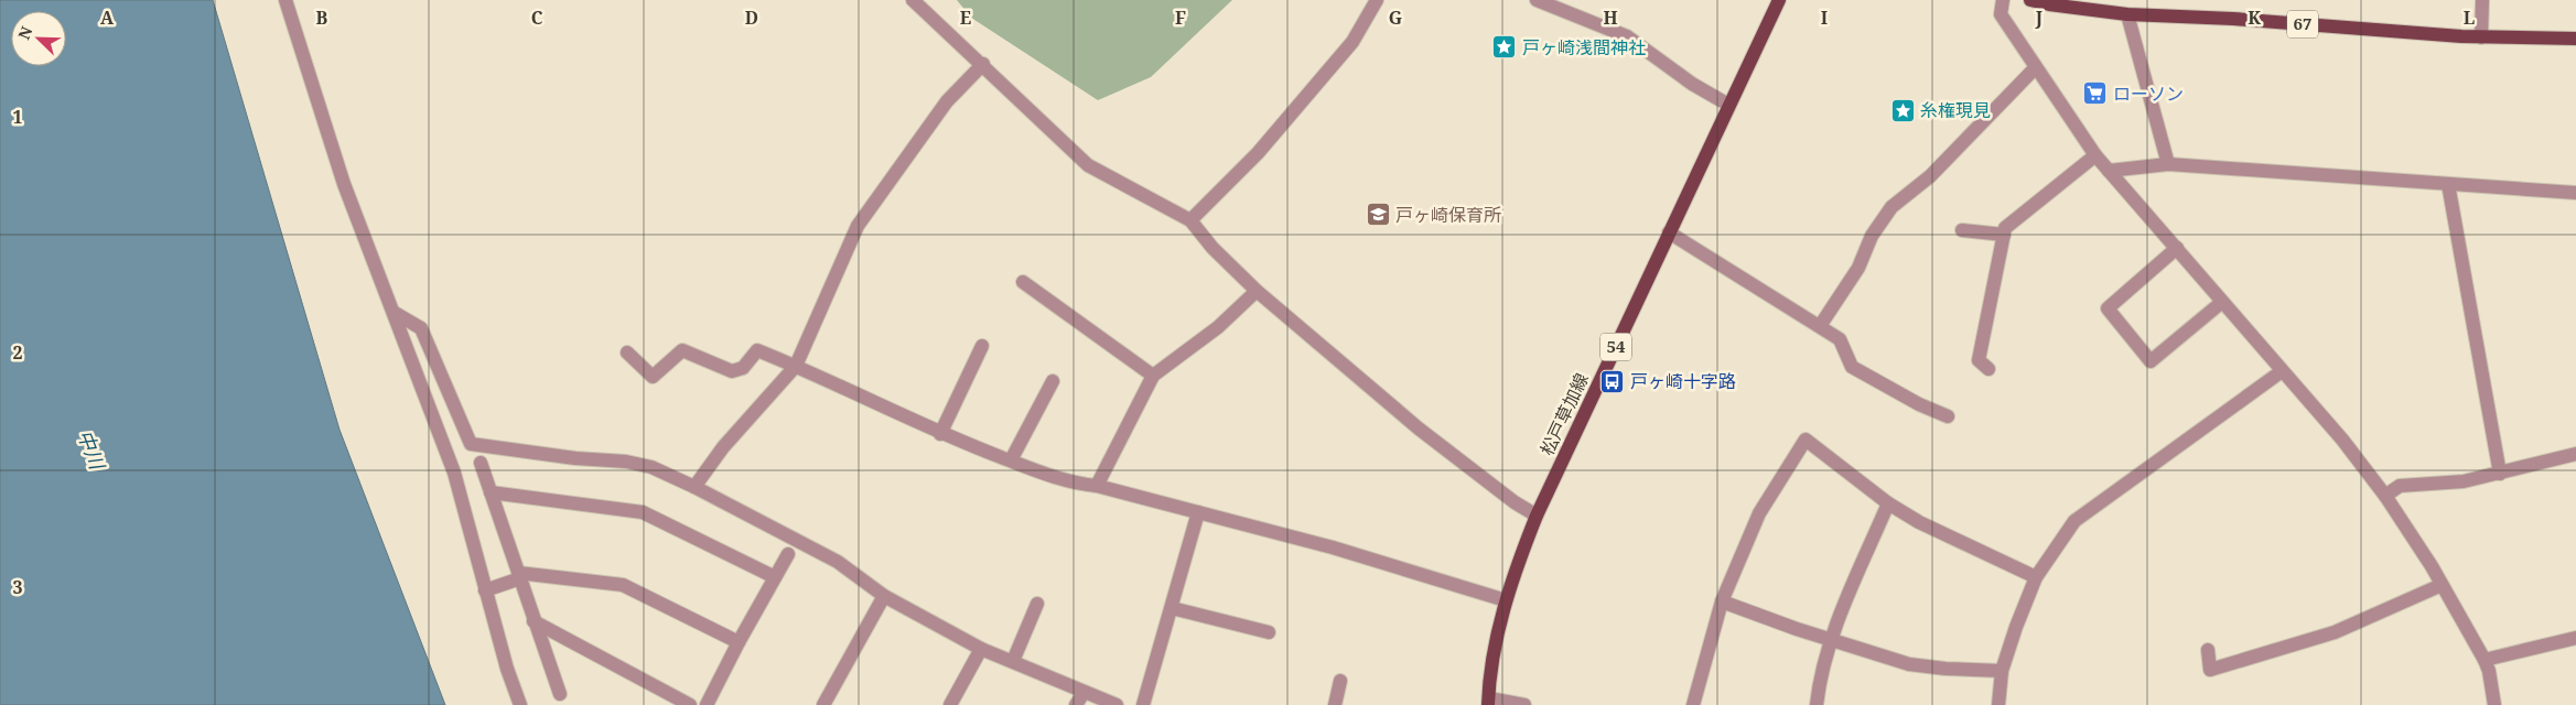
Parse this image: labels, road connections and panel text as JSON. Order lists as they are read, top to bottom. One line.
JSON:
{"streets":{"main road":["67","54","松戸草加線"]},"water":["中川"],"places":{"place":["戸ヶ崎浅間神社","糸権現見"],"supermarket":["ローソン"],"school or university":["戸ヶ崎保育所"],"bus stop":["戸ヶ崎十字路"]},"north":"top left","grid":{"columns":["A","B","C","D","E","F","G","H","I","J","K","L"],"rows":["1","2","3"]}}
